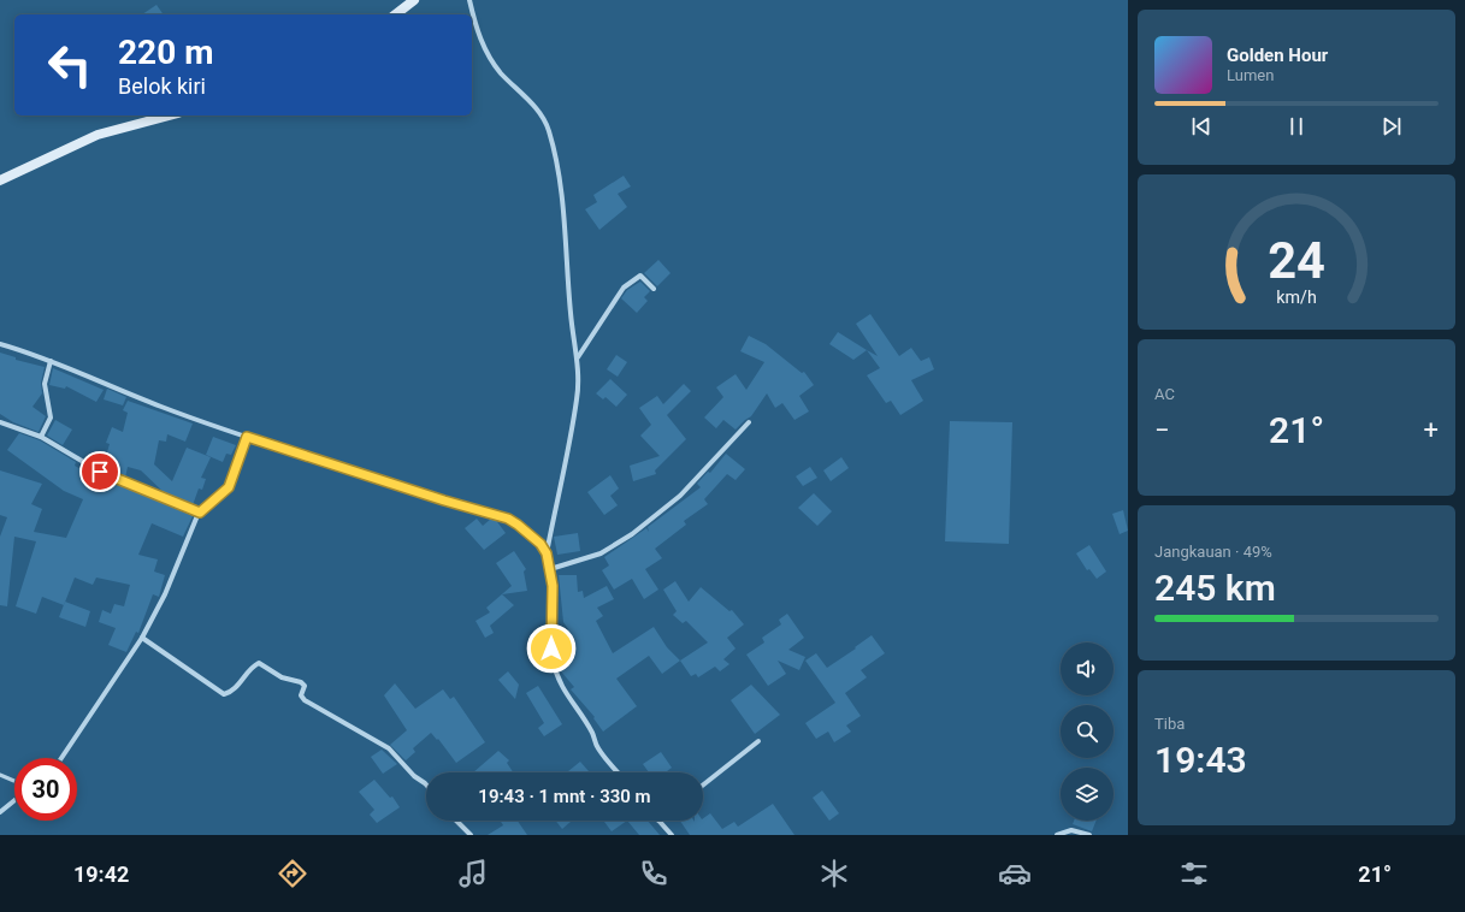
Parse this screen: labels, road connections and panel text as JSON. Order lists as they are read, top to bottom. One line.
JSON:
{"page":{"turn":["220 m","Belok kiri"],"song":["Golden Hour","Lumen"],"tile":["AC",["Jangkauan · 49%","245 km"],["Tiba","19:43"]],"heat":["−","21°","+"],"limit":"30","trip":"19:43 · 1 mnt · 330 m","tabs":["19:42","21°"],"gauge":["24","km/h"]}}
